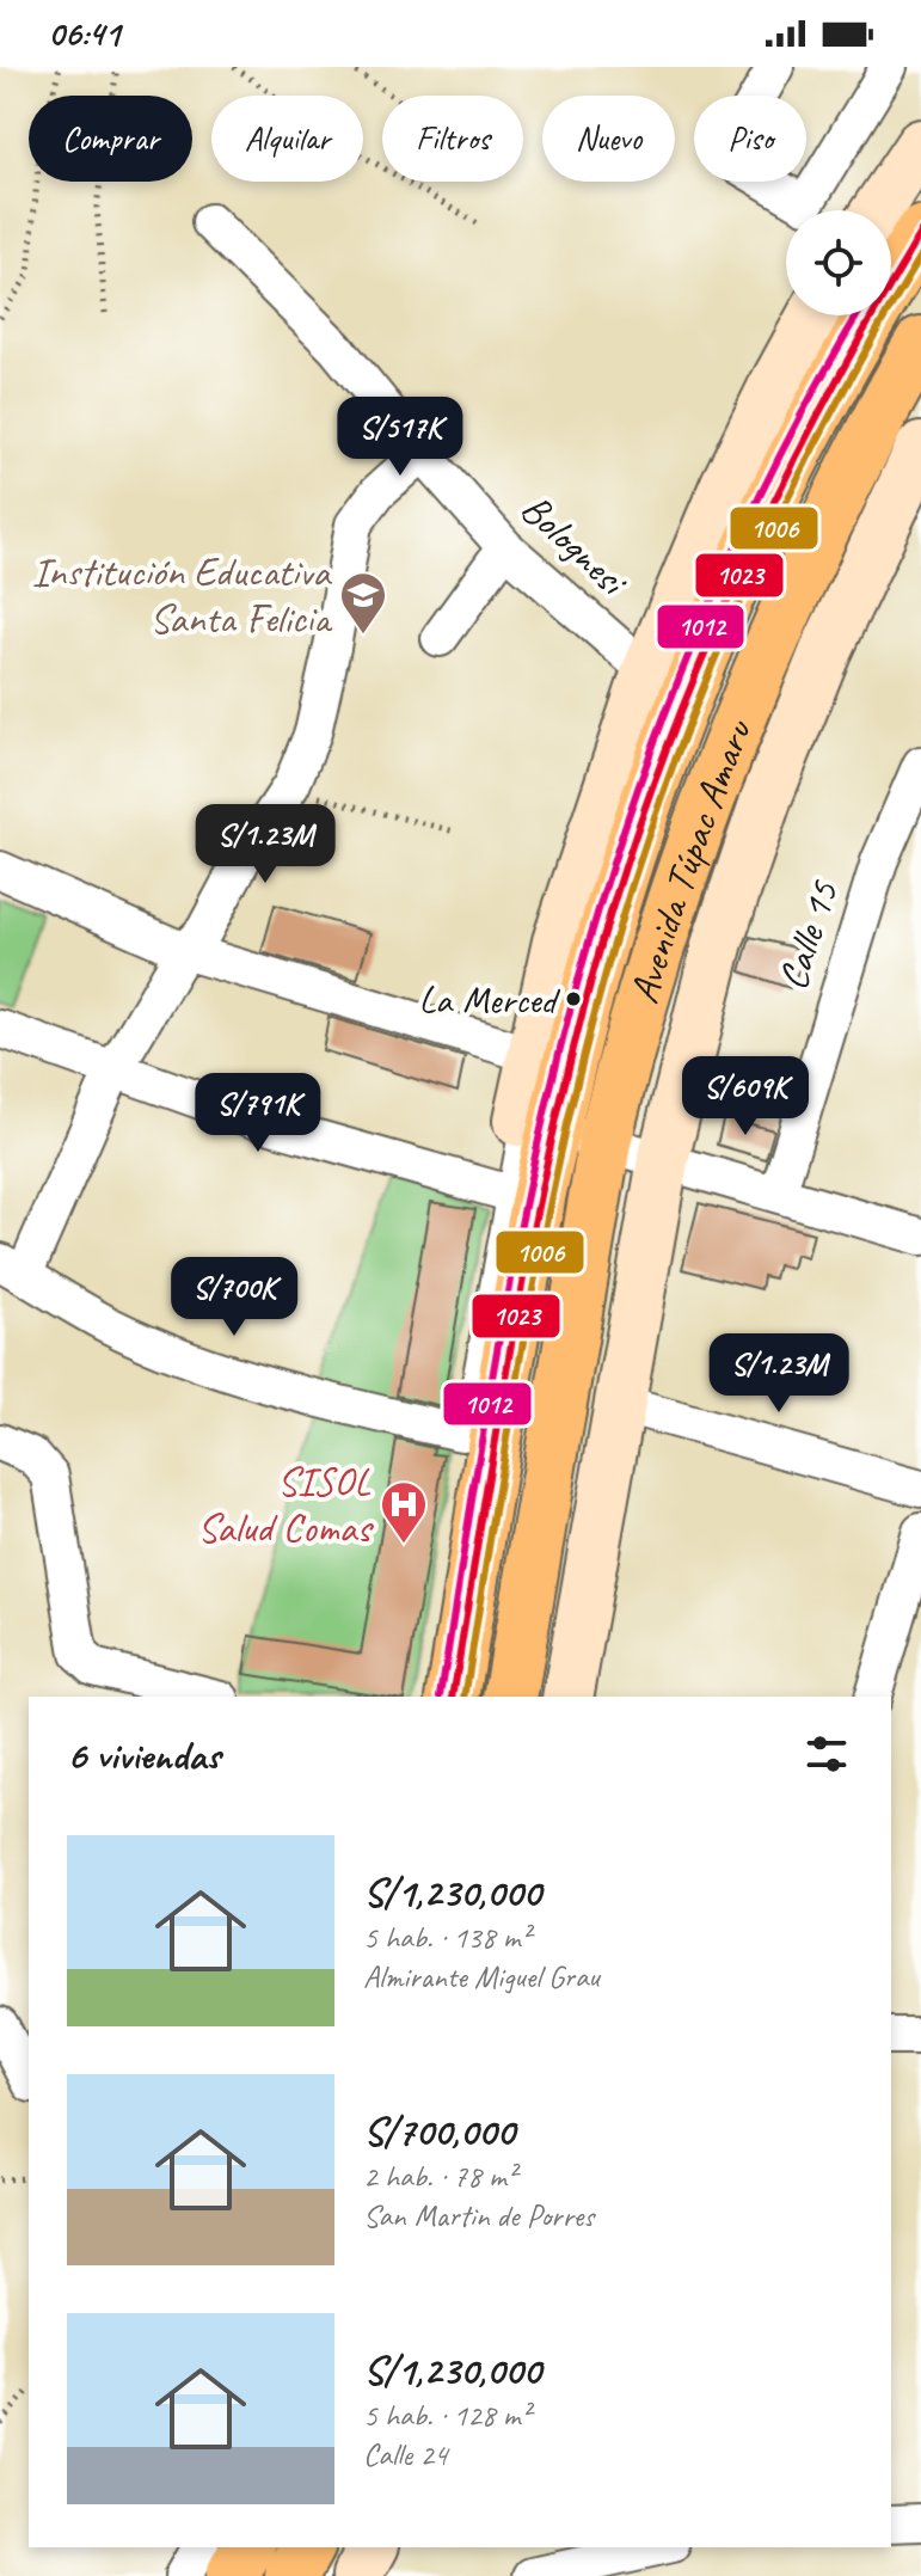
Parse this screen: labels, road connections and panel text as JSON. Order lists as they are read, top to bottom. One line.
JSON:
{"streets":{"highway":["Avenida Túpac Amaru"],"street":["Bolognesi","Calle 15"]},"places":{"school or university":["Institución Educativa Santa Felicia"],"other":["La Merced"],"hospital":["SISOL Salud Comas"]},"lines":["transit line 1023","transit line 1006","transit line 1012"],"page":{"status":"06:41","chip":["Comprar","Alquilar","Filtros","Nuevo","Piso"],"price":["S/517K","S/1.23M","S/609K","S/791K","S/700K","S/1.23M"],"heading":"6 viviendas","list":[{"name":"S/1,230,000","note":"5 hab. · 138 m² · Almirante Miguel Grau"},{"name":"S/700,000","note":"2 hab. · 78 m² · San Martin de Porres"},{"name":"S/1,230,000","note":"5 hab. · 128 m² · Calle 24"}]}}
